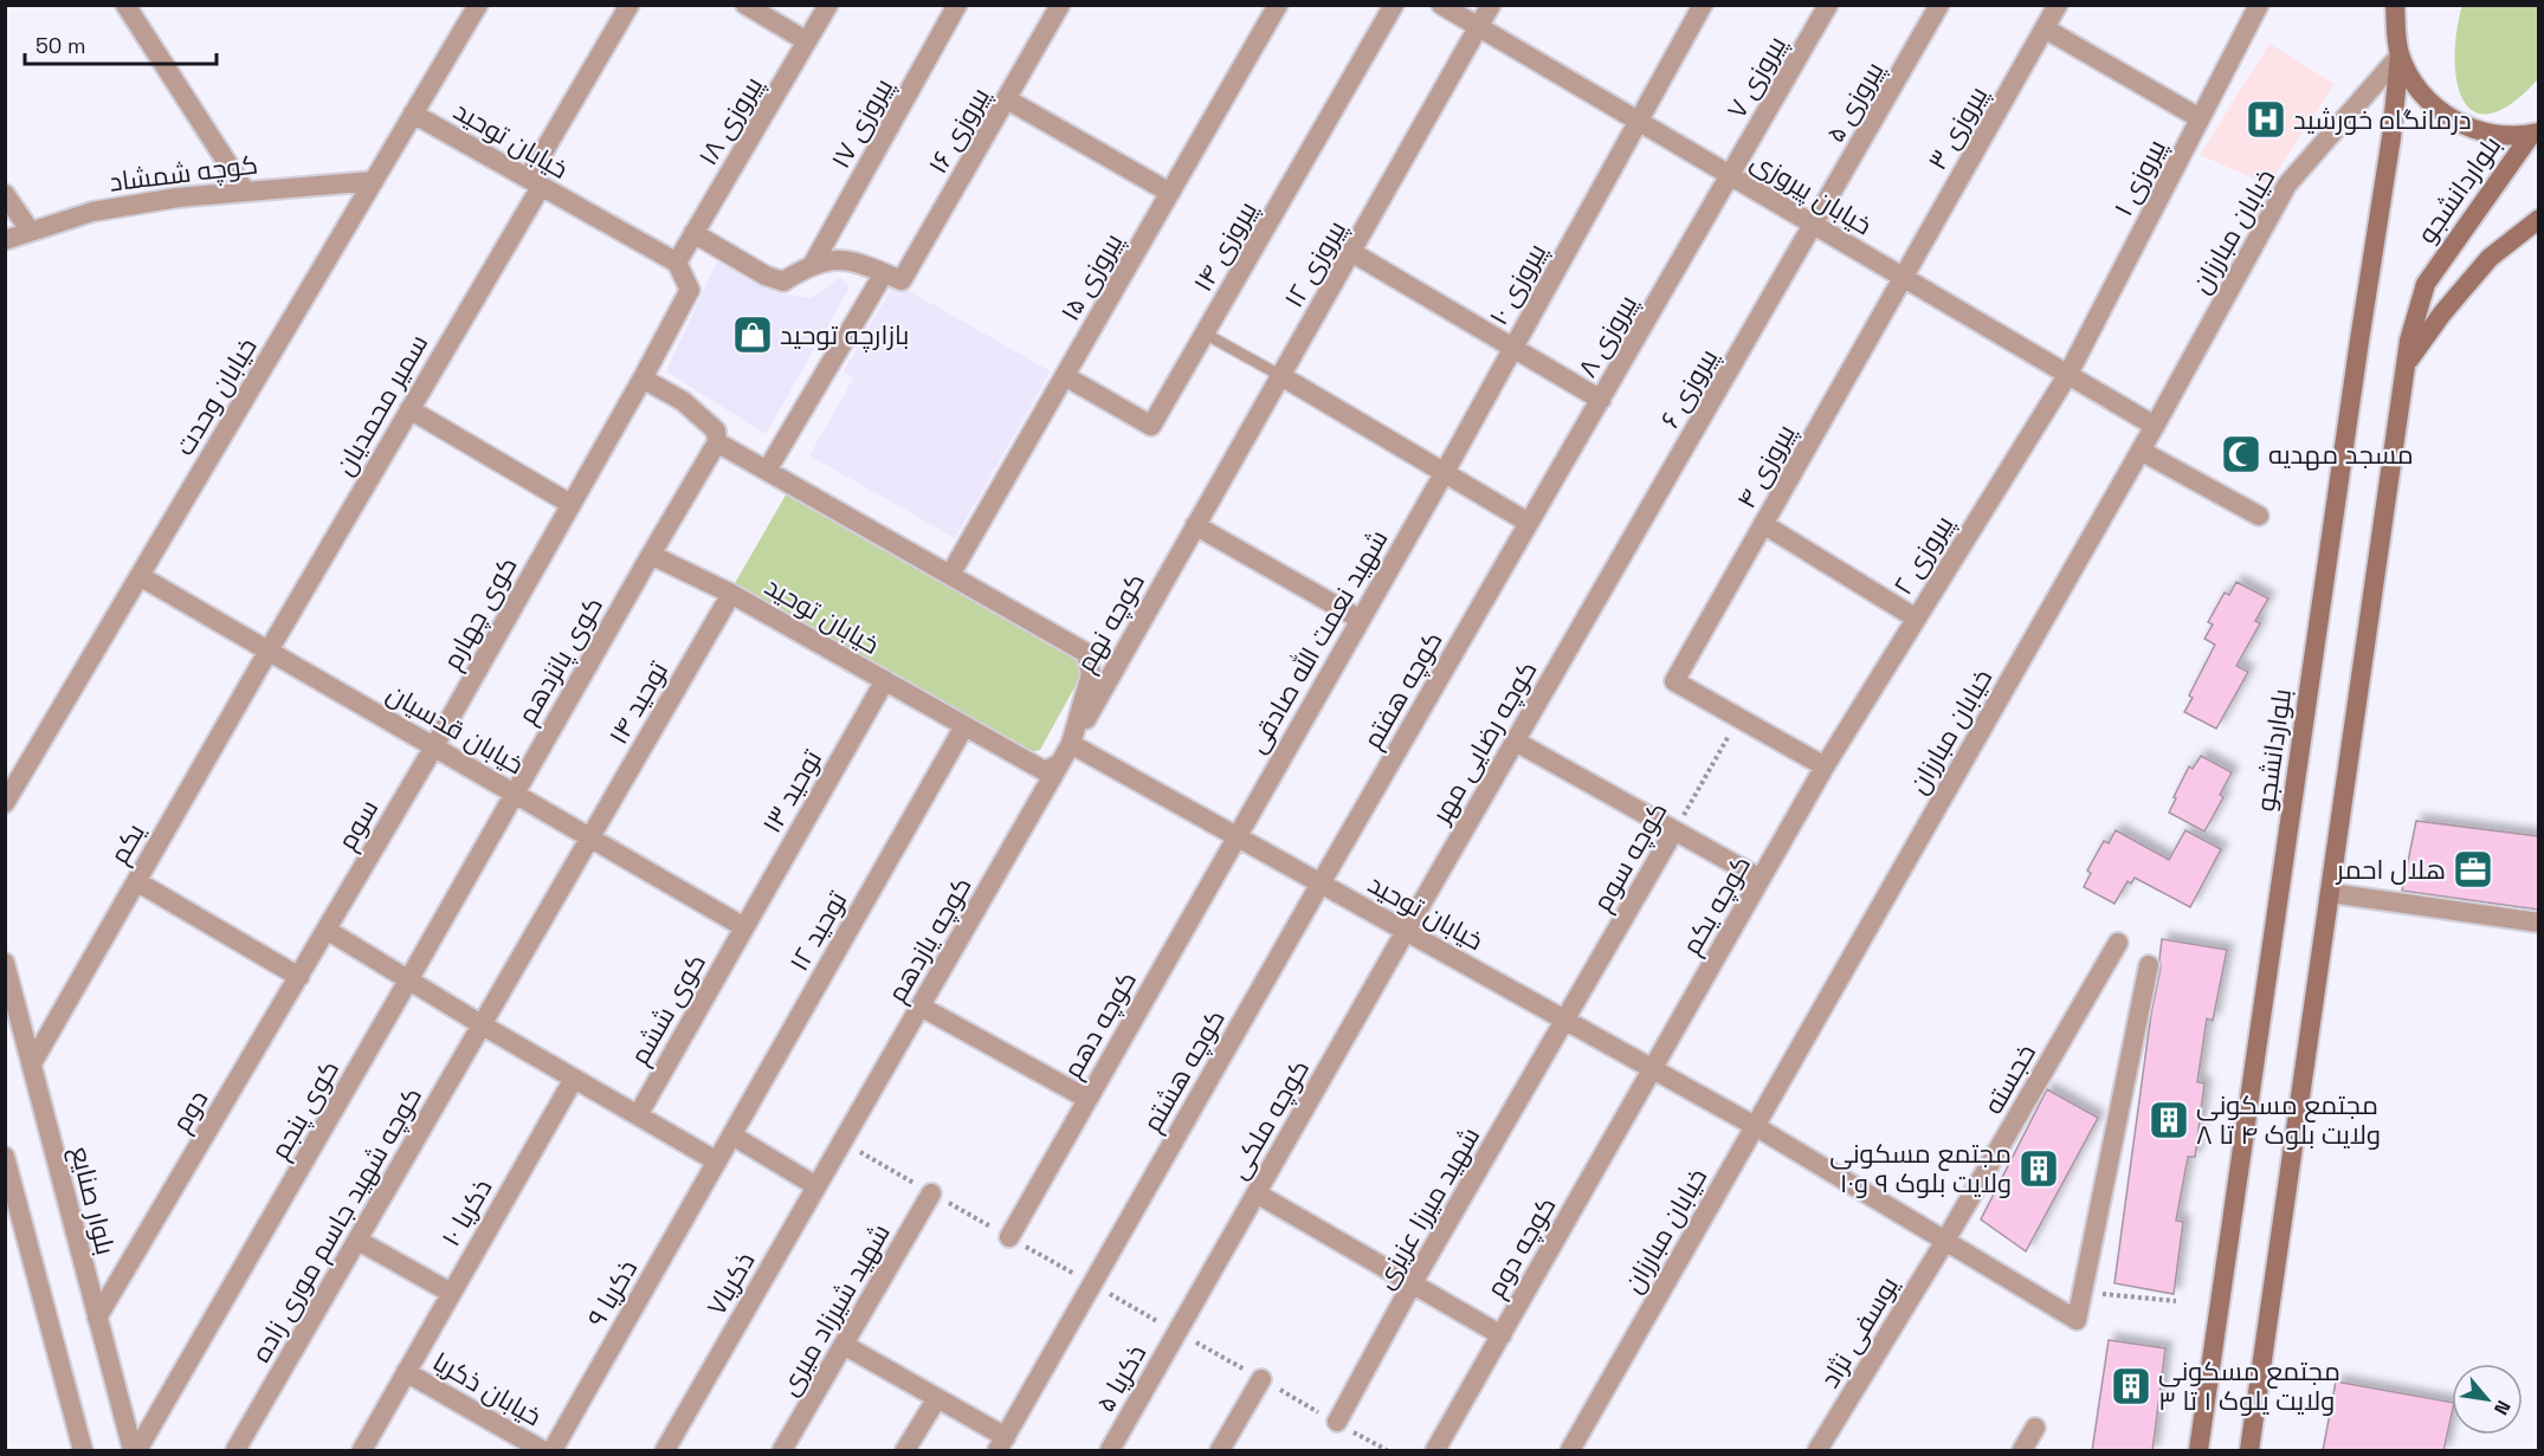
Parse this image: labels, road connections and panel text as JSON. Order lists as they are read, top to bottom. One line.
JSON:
{"streets":{"main road":["بلواردانشجو"],"street":["پیروزی ۷","پیروزی ۵","پیروزی ۱۸","پیروزی ۱۷","پیروزی ۳","پیروزی ۱۶","خیابان توحید","کوچه شمشاد","پیروزی ۱","خیابان پیروزی","خیابان مبارزان","پیروزی ۱۴","پیروزی ۱۲","پیروزی ۱۵","پیروزی ۱۰","پیروزی ۸","پیروزی ۶","خیابان وحدت","سمیر محمدیان","پیروزی ۴","پیروزی ۲","کوی چهارم","کوچه نهم","شهید نعمت الله صادقی","کوی پانزدهم","کوچه هفتم","توحید ۱۴","خیابان قدسیان","کوچه رضایی مهر","توحید ۱۳","سوم","یکم","کوچه سوم","کوچه یکم","توحید ۱۲","کوچه یازدهم","کوی ششم","کوچه دهم","کوچه هشتم","خجسته","کوی پنجم","دوم","کوچه ملکی","بلوار صنایع","شهید میرزا عزیزی","ذکریا ۱۰","کوچه شهید جاسم موری زاده","کوچه دوم","ذکریا۷","ذکریا ۹","شهید شیرزاد میری","یوسفی نژاد","ذکریا ۵","خیابان ذکریا"]},"crossings":[["پیروزی ۷","خیابان پیروزی"],["پیروزی ۷","پیروزی ۸"],["پیروزی ۵","خیابان پیروزی"],["پیروزی ۵","پیروزی ۶"],["پیروزی ۱۸","خیابان توحید"],["پیروزی ۳","خیابان پیروزی"],["پیروزی ۳","پیروزی ۴"],["خیابان توحید","خیابان مبارزان"],["خیابان توحید","خیابان وحدت"],["خیابان توحید","سمیر محمدیان"],["خیابان توحید","کوچه نهم"],["خیابان توحید","شهید نعمت الله صادقی"],["خیابان توحید","کوی پانزدهم"],["خیابان توحید","کوچه هفتم"],["خیابان توحید","توحید ۱۴"],["خیابان توحید","کوچه رضایی مهر"],["خیابان توحید","توحید ۱۳"],["خیابان توحید","کوچه سوم"],["خیابان توحید","کوچه یکم"],["خیابان توحید","توحید ۱۲"],["خیابان توحید","کوچه یازدهم"],["خیابان توحید","کوچه دهم"],["خیابان توحید","کوچه هشتم"],["خیابان توحید","خجسته"],["خیابان توحید","کوچه ملکی"],["خیابان توحید","شهید میرزا عزیزی"],["خیابان توحید","کوچه دوم"],["خیابان توحید","یوسفی نژاد"],["کوچه شمشاد","خیابان وحدت"],["پیروزی ۱","خیابان پیروزی"],["پیروزی ۱","پیروزی ۲"],["بلواردانشجو","خیابان مبارزان"],["خیابان پیروزی","خیابان مبارزان"],["خیابان پیروزی","پیروزی ۱۲"],["خیابان پیروزی","پیروزی ۱۰"],["خیابان پیروزی","پیروزی ۸"],["خیابان پیروزی","پیروزی ۶"],["خیابان پیروزی","پیروزی ۴"],["خیابان پیروزی","پیروزی ۲"],["پیروزی ۱۴","پیروزی ۱۵"],["پیروزی ۱۲","کوچه نهم"],["پیروزی ۱۰","شهید نعمت الله صادقی"],["پیروزی ۸","کوچه هفتم"],["پیروزی ۶","کوچه رضایی مهر"],["خیابان وحدت","خیابان قدسیان"],["سمیر محمدیان","خیابان قدسیان"],["سمیر محمدیان","یکم"],["پیروزی ۴","کوچه سوم"],["پیروزی ۲","کوچه یکم"],["کوی چهارم","خیابان قدسیان"],["کوی چهارم","سوم"],["شهید نعمت الله صادقی","کوچه دهم"],["کوی پانزدهم","خیابان قدسیان"],["کوی پانزدهم","کوی پنجم"],["کوچه هفتم","کوچه هشتم"],["توحید ۱۴","خیابان قدسیان"],["توحید ۱۴","کوچه شهید جاسم موری زاده"],["خیابان قدسیان","توحید ۱۳"],["خیابان قدسیان","سوم"],["خیابان قدسیان","یکم"],["خیابان قدسیان","کوی ششم"],["خیابان قدسیان","کوی پنجم"],["کوچه رضایی مهر","کوچه ملکی"],["توحید ۱۳","کوی ششم"],["سوم","دوم"],["یکم","بلوار صنایع"],["کوچه سوم","شهید میرزا عزیزی"],["کوچه یکم","کوچه دوم"],["توحید ۱۲","ذکریا ۹"],["کوچه یازدهم","ذکریا۷"],["خجسته","یوسفی نژاد"],["کوی پنجم","بلوار صنایع"],["دوم","بلوار صنایع"],["کوچه ملکی","ذکریا ۵"],["ذکریا ۱۰","خیابان ذکریا"]],"places":{"hospital":["درمانگاه خورشید"],"shop":["بازارچه توحید"],"mosque":["مسجد مهدیه"],"office":["هلال احمر"],"building":["مجتمع مسکونی ولایت بلوک ۴ تا ۸","مجتمع مسکونی ولایت بلوک ۹ و۱۰","مجتمع مسکونی ولایت یلوک ۱ تا ۳"]},"scale_bar":"50 m","north":"bottom right"}
